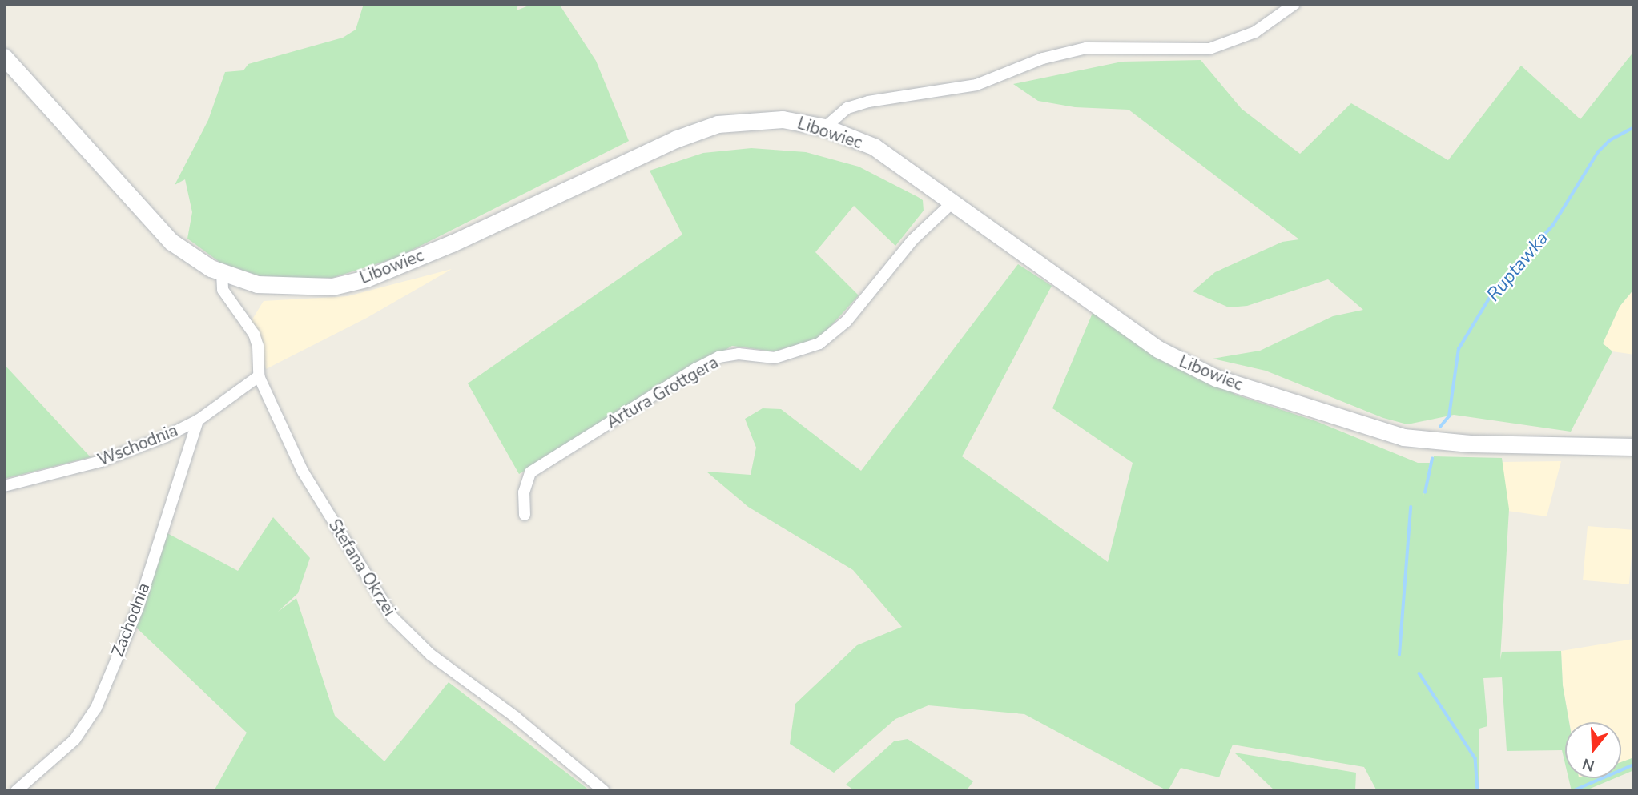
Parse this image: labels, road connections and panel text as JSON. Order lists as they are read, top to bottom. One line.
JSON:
{"streets":{"street":["Libowiec","Artura Grottgera","Wschodnia","Stefana Okrzei","Zachodnia"]},"crossings":[["Libowiec","Artura Grottgera"],["Libowiec","Stefana Okrzei"],["Wschodnia","Stefana Okrzei"],["Wschodnia","Zachodnia"]],"water":["Ruptawka"],"north":"bottom"}
